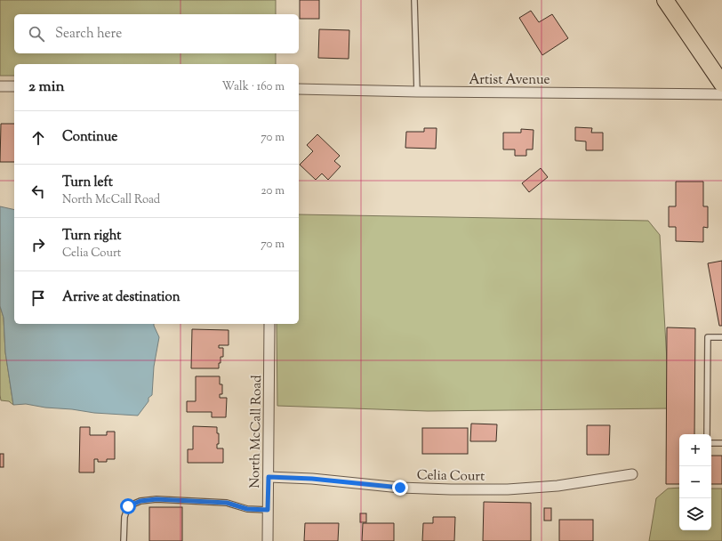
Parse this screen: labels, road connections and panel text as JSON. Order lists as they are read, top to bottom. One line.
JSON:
{"streets":{"street":["Artist Avenue","North McCall Road","Celia Court"]},"crossings":[["North McCall Road","Celia Court"]],"page":{"search":"Search here","heading":["2 min","Walk · 160 m"],"list":[["Continue","70 m"],["Turn left","North McCall Road","20 m"],["Turn right","Celia Court","70 m"],"Arrive at destination"],"map_buttons":["+","−"]}}
